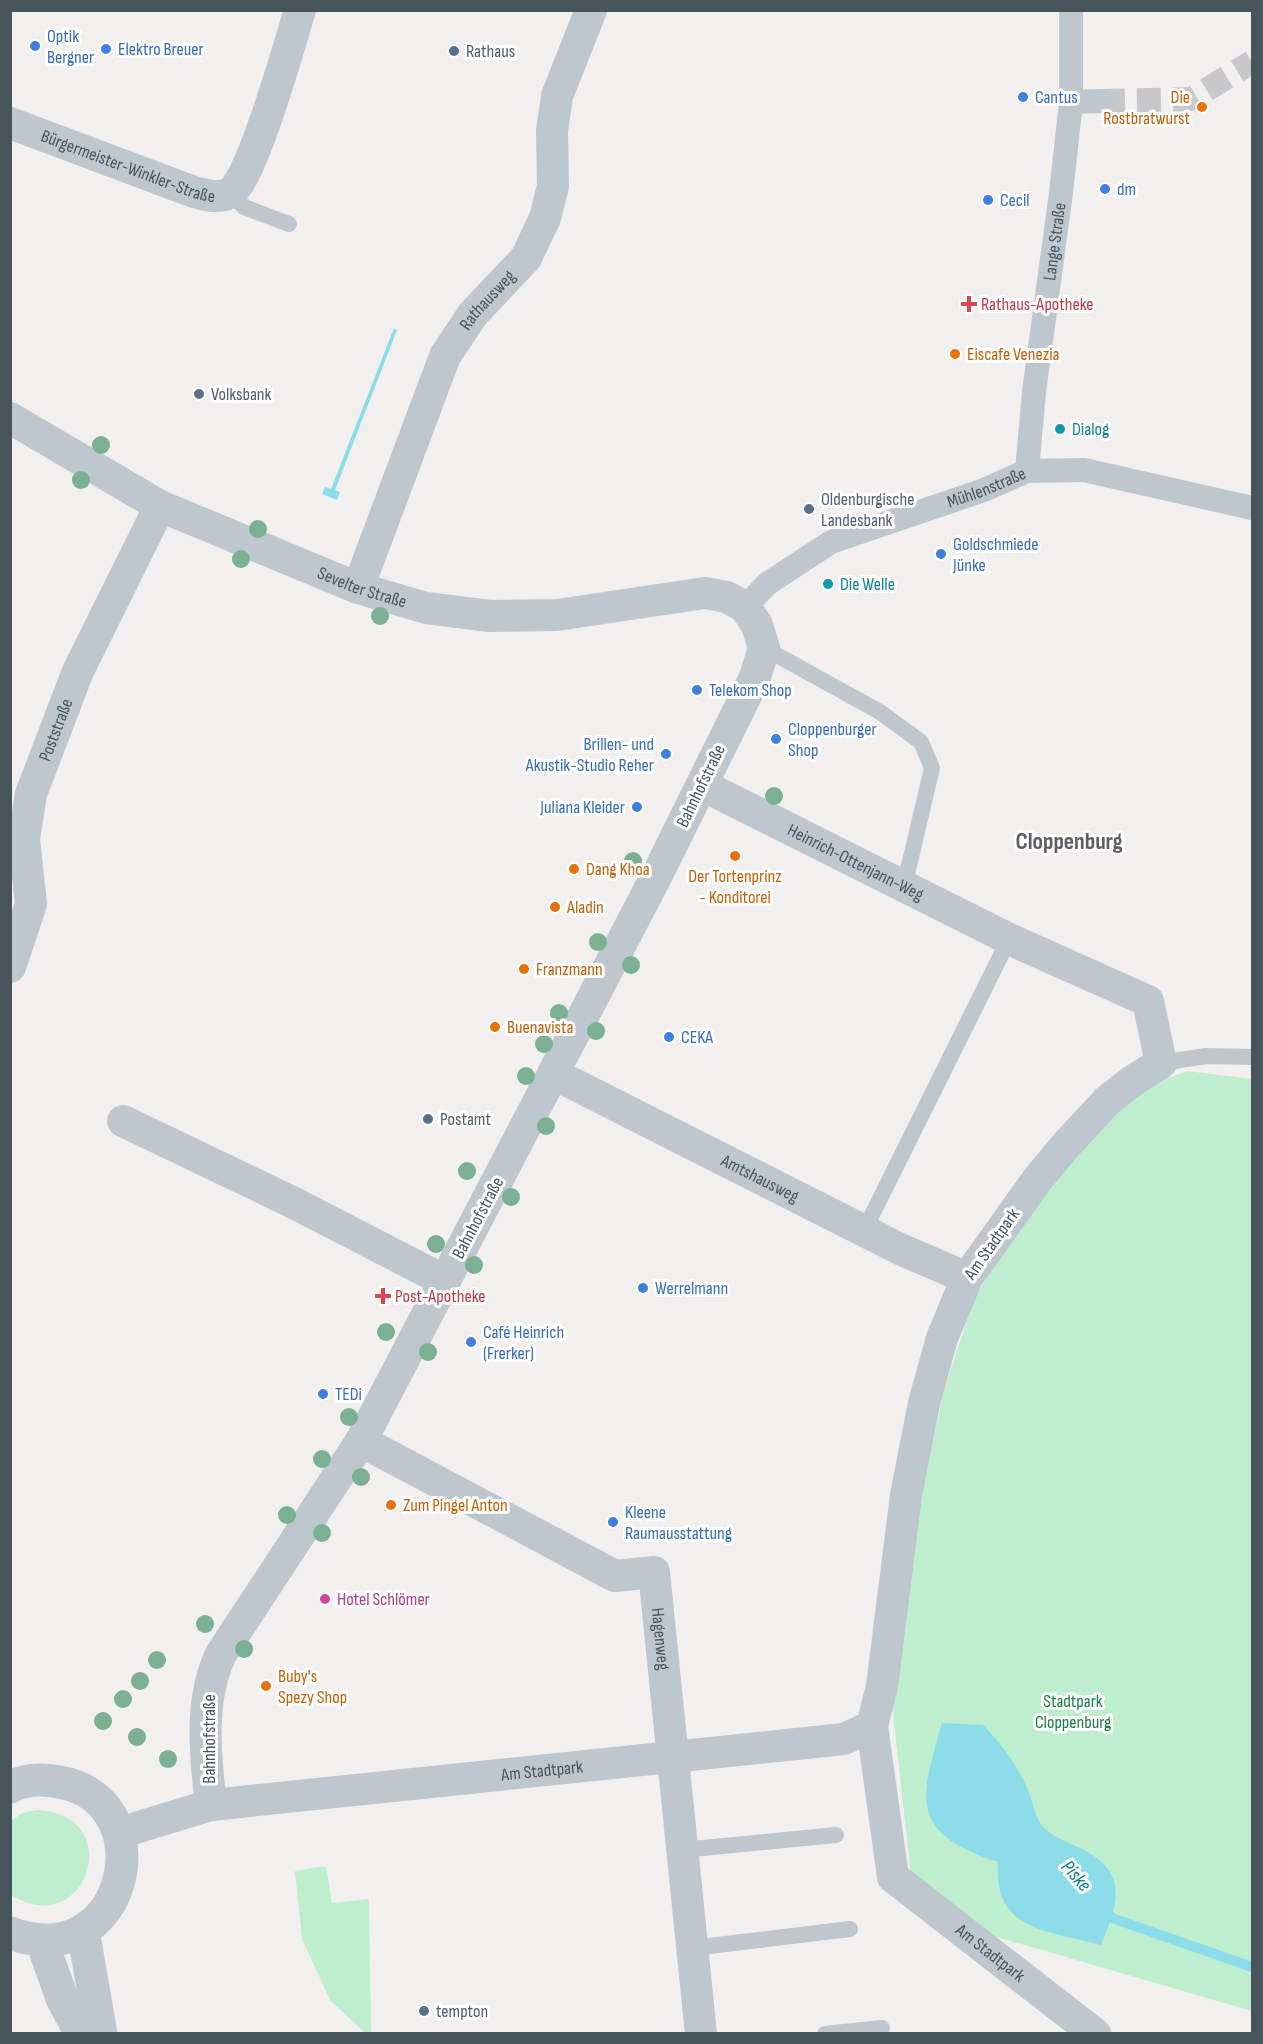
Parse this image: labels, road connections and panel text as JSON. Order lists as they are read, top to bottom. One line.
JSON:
{"streets":{"street":["Bürgermeister-Winkler-Straße","Lange Straße","Rathausweg","Mühlenstraße","Sevelter Straße","Poststraße","Bahnhofstraße","Heinrich-Ottenjann-Weg","Amtshausweg","Am Stadtpark","Hagenweg"]},"crossings":[["Lange Straße","Mühlenstraße"],["Rathausweg","Sevelter Straße"],["Mühlenstraße","Sevelter Straße"],["Sevelter Straße","Poststraße"],["Bahnhofstraße","Heinrich-Ottenjann-Weg"],["Bahnhofstraße","Amtshausweg"],["Bahnhofstraße","Am Stadtpark"],["Bahnhofstraße","Hagenweg"],["Amtshausweg","Am Stadtpark"],["Am Stadtpark","Hagenweg"]],"districts":["Cloppenburg"],"water":["Piske"],"parks":["Stadtpark Cloppenburg"],"places":{"other":["Optik Bergner","Elektro Breuer","Rathaus","Cantus","Die Rostbratwurst","dm","Cecil","Eiscafe Venezia","Volksbank","Dialog","Oldenburgische Landesbank","Goldschmiede Jünke","Die Welle","Telekom Shop","Cloppenburger Shop","Brillen- und Akustik-Studio Reher","Juliana Kleider","Der Tortenprinz - Konditorei","Dang Khoa","Aladin","Franzmann","Buenavista","CEKA","Postamt","Werrelmann","Café Heinrich (Frerker)","TEDi","Zum Pingel Anton","Kleene Raumausstattung","Hotel Schlömer","Buby's Spezy Shop","tempton"],"health":["Rathaus-Apotheke","Post-Apotheke"]}}
